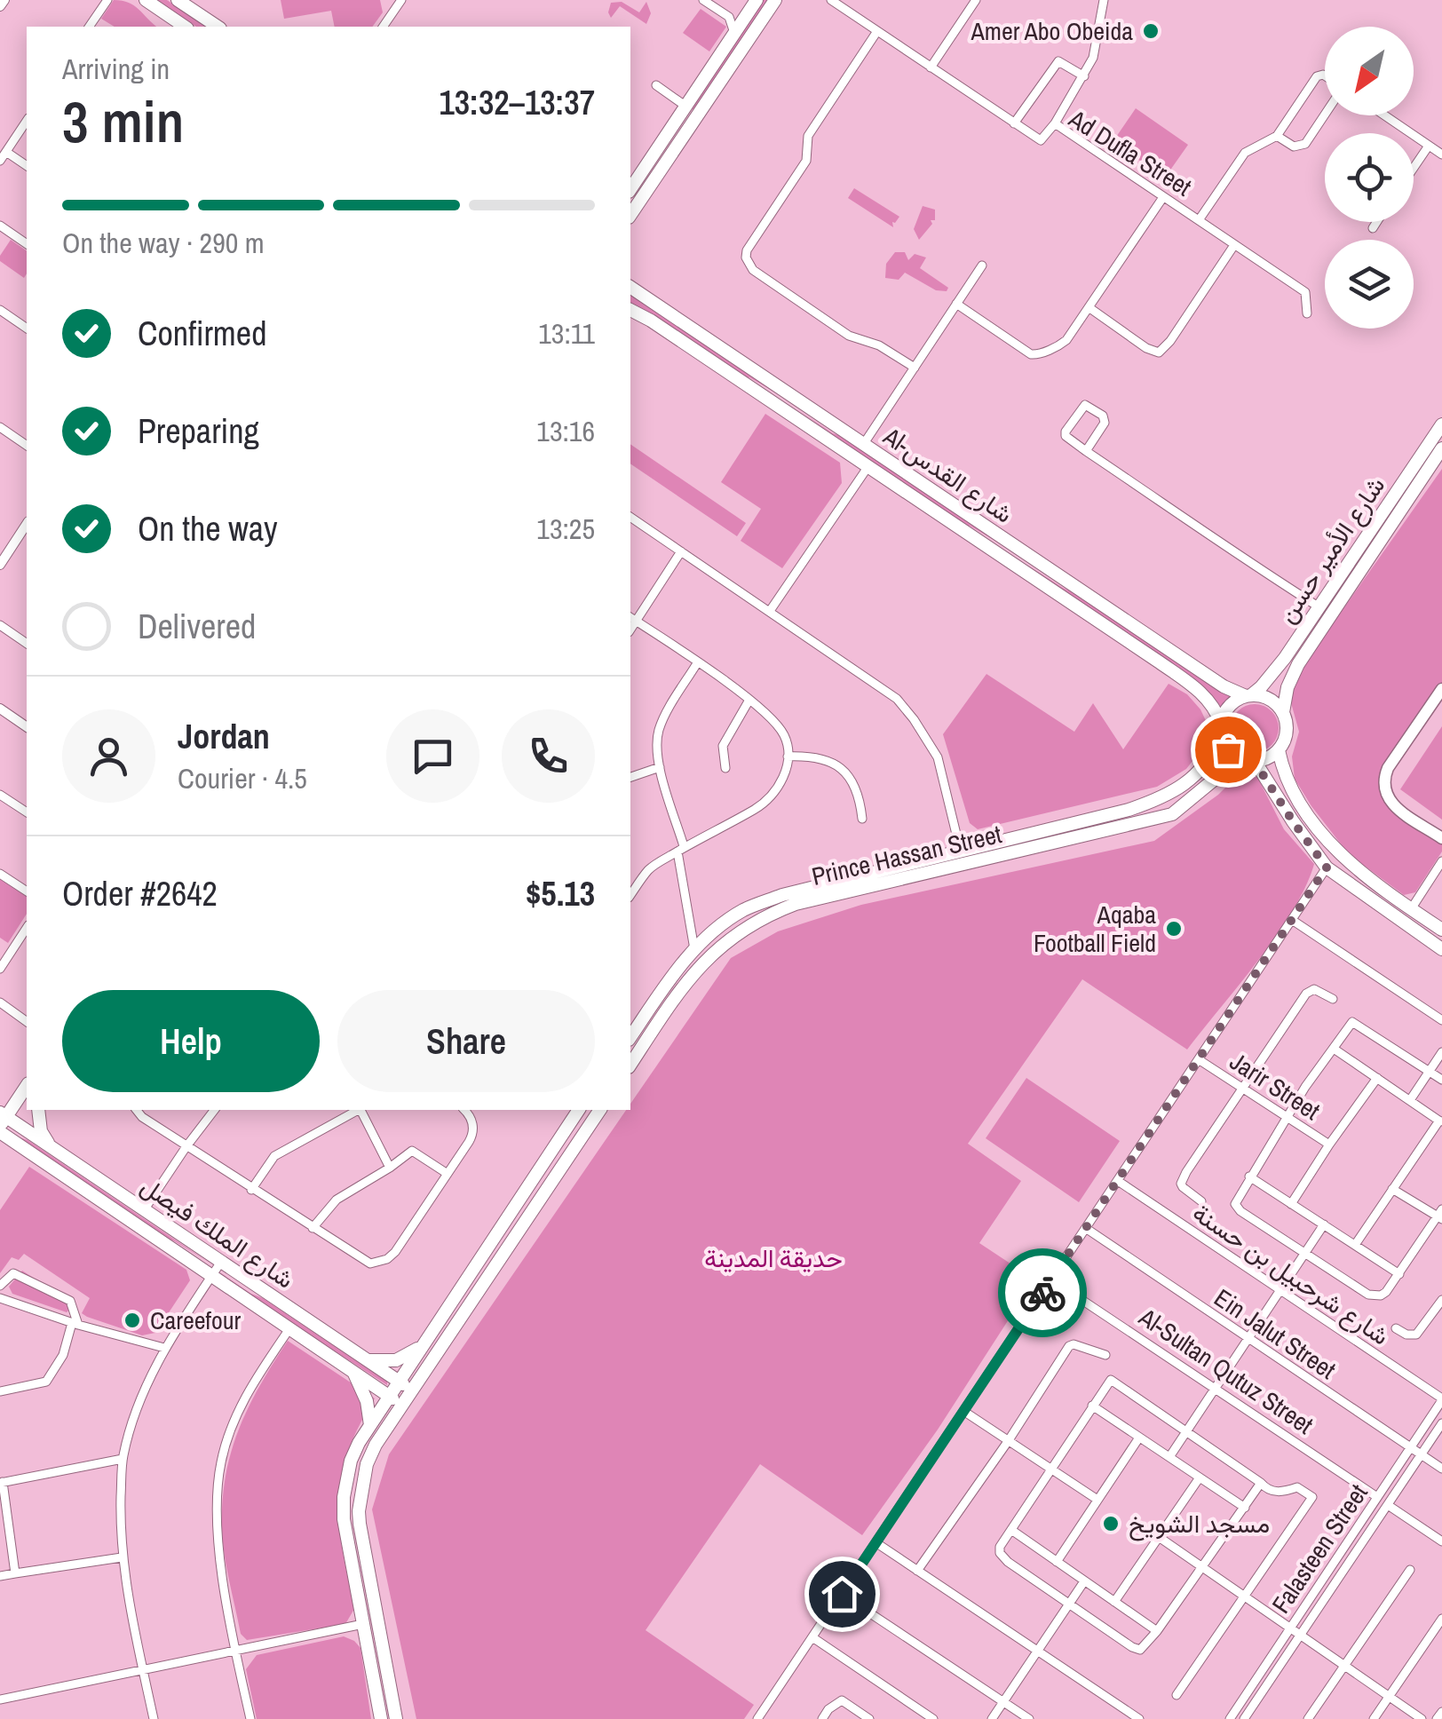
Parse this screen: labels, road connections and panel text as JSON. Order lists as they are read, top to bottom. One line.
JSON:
{"streets":{"main road":["Al-شارع القدس","شارع الأمير حسن","Prince Hassan Street","شارع الملك فيصل"],"street":["Ad Dufla Street","Jarir Street","شارع شرحبيل بن حسنة","Ein Jalut Street","Al-Sultan Qutuz Street","Falasteen Street"]},"crossings":[["Al-شارع القدس","شارع الأمير حسن"],["Al-شارع القدس","Prince Hassan Street"],["شارع الأمير حسن","Prince Hassan Street"],["شارع شرحبيل بن حسنة","Falasteen Street"],["Ein Jalut Street","Falasteen Street"],["Al-Sultan Qutuz Street","Falasteen Street"]],"parks":["حديقة المدينة"],"places":["Amer Abo Obeida","Aqaba Football Field","Careefour","مسجد الشويخ"],"north":"bottom left","page":{"heading":["3 min","Arriving in","13:32–13:37"],"panel":["Jordan","Courier · 4.5","Order #2642","$5.13"],"bar":"On the way · 290 m","list":[["Confirmed","13:11"],["Preparing","13:16"],["On the way","13:25"],"Delivered"],"buttons":["Help","Share"]}}
